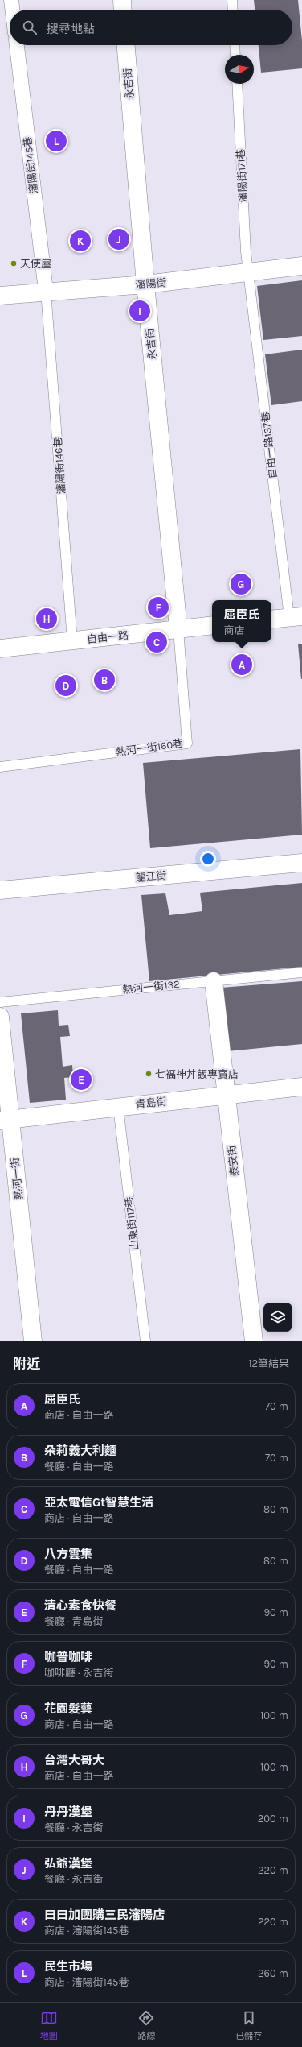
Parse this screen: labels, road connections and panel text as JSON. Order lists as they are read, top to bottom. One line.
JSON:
{"streets":{"street":["永吉街","瀋陽街145巷","瀋陽街","自由一路","龍江街","青島街","泰安街","熱河一街"],"lane":["瀋陽街171巷","自由一路137巷","瀋陽街146巷","熱河一街160巷","熱河一街132","山東街117巷"]},"crossings":[["永吉街","瀋陽街"],["永吉街","自由一路"],["永吉街","熱河一街160巷"],["瀋陽街145巷","瀋陽街"],["瀋陽街145巷","瀋陽街146巷"],["瀋陽街171巷","瀋陽街"],["瀋陽街171巷","自由一路137巷"],["瀋陽街","自由一路137巷"],["瀋陽街","瀋陽街146巷"],["瀋陽街146巷","自由一路"],["自由一路","熱河一街160巷"],["熱河一街132","泰安街"],["青島街","泰安街"],["青島街","熱河一街"],["青島街","山東街117巷"]],"places":["天使屋","七福神丼飯專賣店"],"north":"right","page":{"search":"搜尋地點","pins":["L","J","K","I","G","F","H","C","A","B","D","E"],"popup":["屈臣氏","商店"],"heading":["附近","12筆結果"],"list":[{"mark":"A","name":"屈臣氏","note":"商店 · 自由一路","value":"70 m"},{"mark":"B","name":"朵莉義大利麵","note":"餐廳 · 自由一路","value":"70 m"},{"mark":"C","name":"亞太電信Gt智慧生活","note":"商店 · 自由一路","value":"80 m"},{"mark":"D","name":"八方雲集","note":"餐廳 · 自由一路","value":"80 m"},{"mark":"E","name":"清心素食快餐","note":"餐廳 · 青島街","value":"90 m"},{"mark":"F","name":"咖普咖啡","note":"咖啡廳 · 永吉街","value":"90 m"},{"mark":"G","name":"花園髮藝","note":"商店 · 自由一路","value":"100 m"},{"mark":"H","name":"台灣大哥大","note":"商店 · 自由一路","value":"100 m"},{"mark":"I","name":"丹丹漢堡","note":"餐廳 · 永吉街","value":"200 m"},{"mark":"J","name":"弘爺漢堡","note":"餐廳 · 永吉街","value":"220 m"},{"mark":"K","name":"曰曰加團購三民瀋陽店","note":"商店 · 瀋陽街145巷","value":"220 m"},{"mark":"L","name":"民生市場","note":"商店 · 瀋陽街145巷","value":"260 m"}],"nav":["地圖","路線","已儲存"]}}
